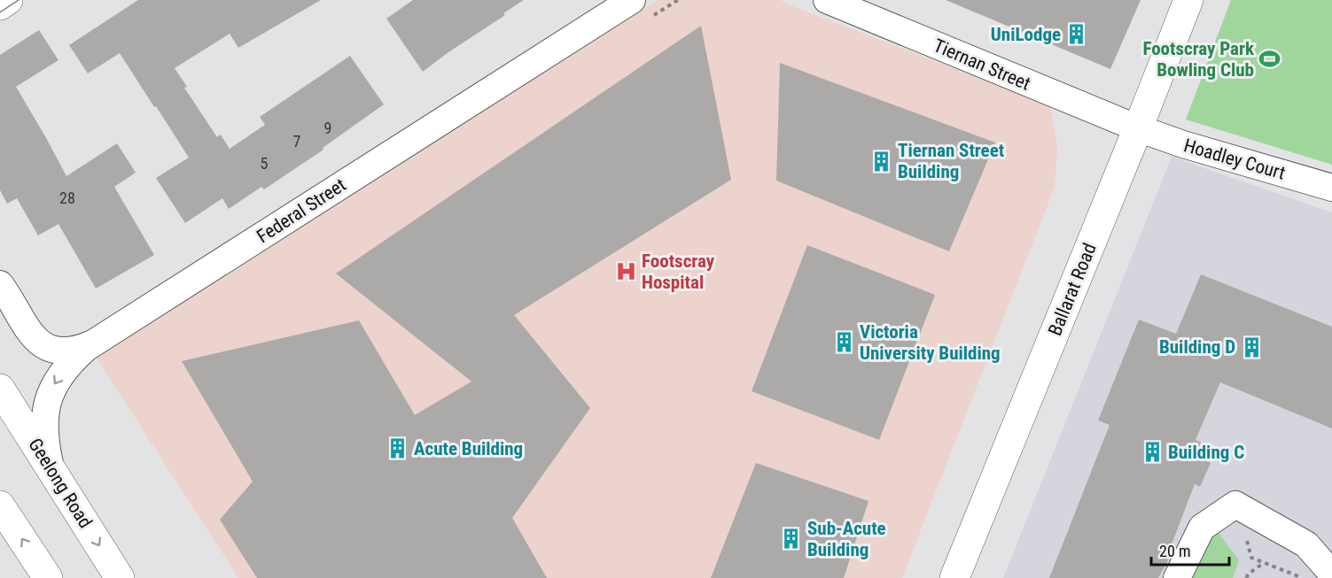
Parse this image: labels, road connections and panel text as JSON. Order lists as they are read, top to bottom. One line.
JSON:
{"streets":{"main road":["Ballarat Road","Geelong Road"],"street":["Tiernan Street","Hoadley Court","Federal Street"]},"crossings":[["Tiernan Street","Hoadley Court"],["Tiernan Street","Ballarat Road"],["Hoadley Court","Ballarat Road"],["Federal Street","Geelong Road"]],"places":{"building":["UniLodge","Tiernan Street Building","Victoria University Building","Building D","Acute Building","Building C","Sub-Acute Building"],"sports":["Footscray Park Bowling Club"],"hospital":["Footscray Hospital"]},"house_numbers":["9","7","5","28"],"scale_bar":"20 m"}
